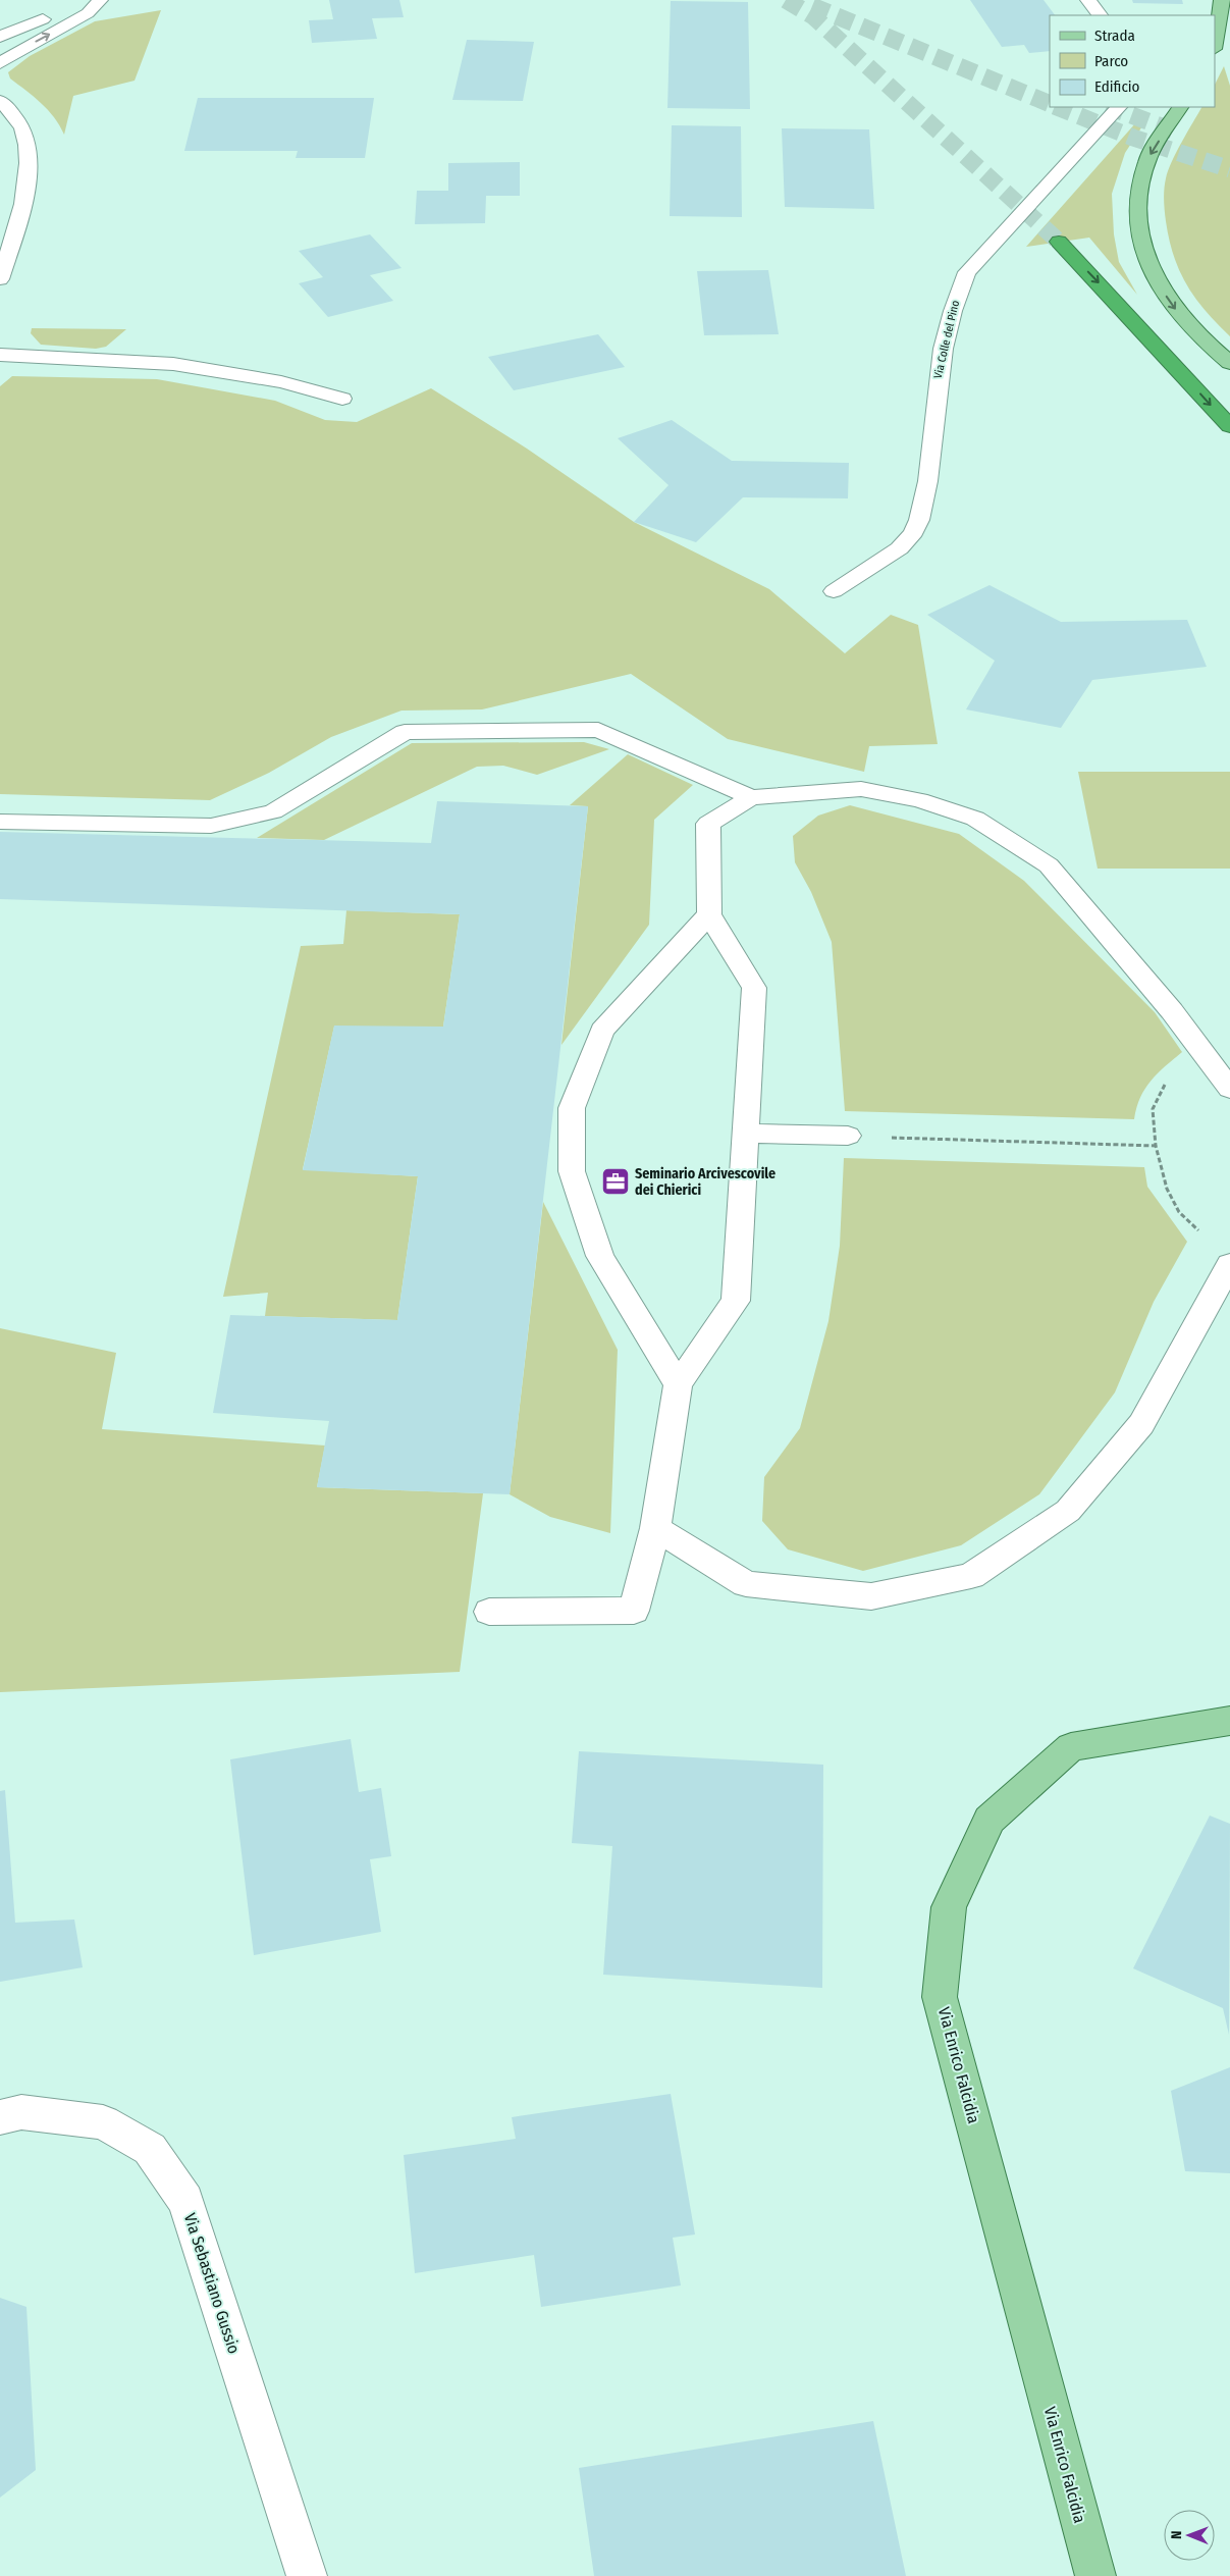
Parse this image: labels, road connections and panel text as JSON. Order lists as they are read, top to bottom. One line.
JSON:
{"streets":{"main road":["Via Enrico Falcidia"],"street":["Via Colle del Pino","Via Sebastiano Gussio"]},"places":{"office":["Seminario Arcivescovile dei Chierici"]},"legend":["Strada","Parco","Edificio"],"north":"left"}
